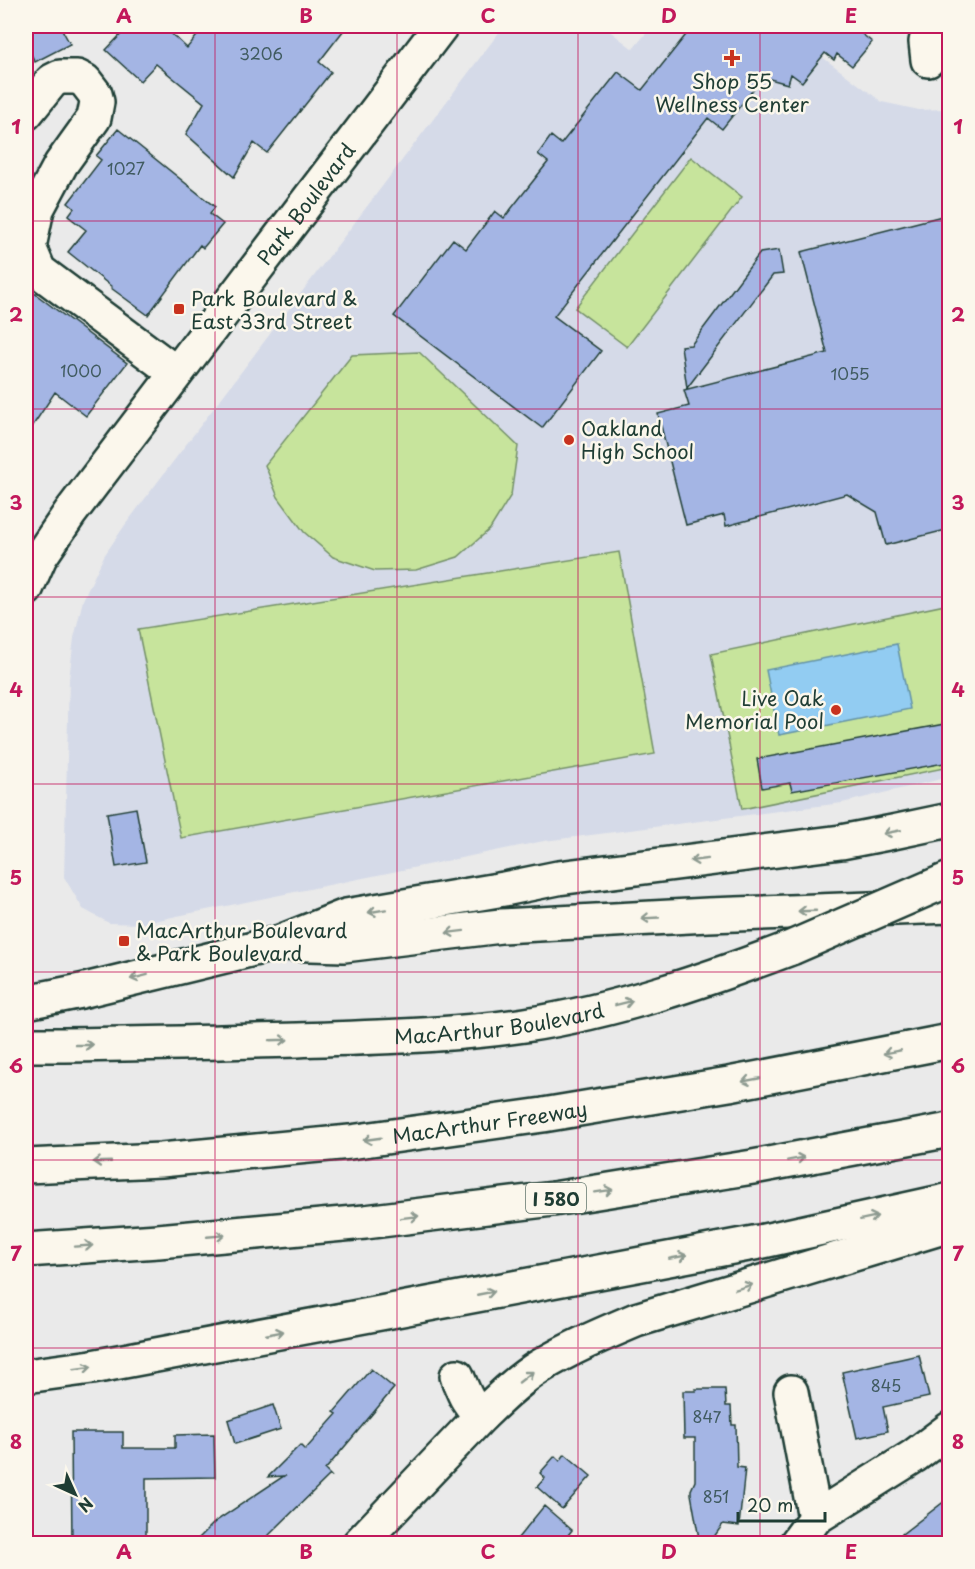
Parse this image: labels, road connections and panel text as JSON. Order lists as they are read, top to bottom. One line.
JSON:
{"streets":{"main road":["Park Boulevard","MacArthur Boulevard","MacArthur Freeway","I 580"]},"places":{"health":["Shop 55 Wellness Center"],"transit":["Park Boulevard & East 33rd Street","MacArthur Boulevard & Park Boulevard"],"other":["Oakland High School","Live Oak Memorial Pool"]},"house_numbers":["3206","1027","1000","1055","845","847","851"],"scale_bar":"20 m","north":"bottom right","grid":{"columns":["A","B","C","D","E"],"rows":["1","2","3","4","5","6","7","8"]}}
